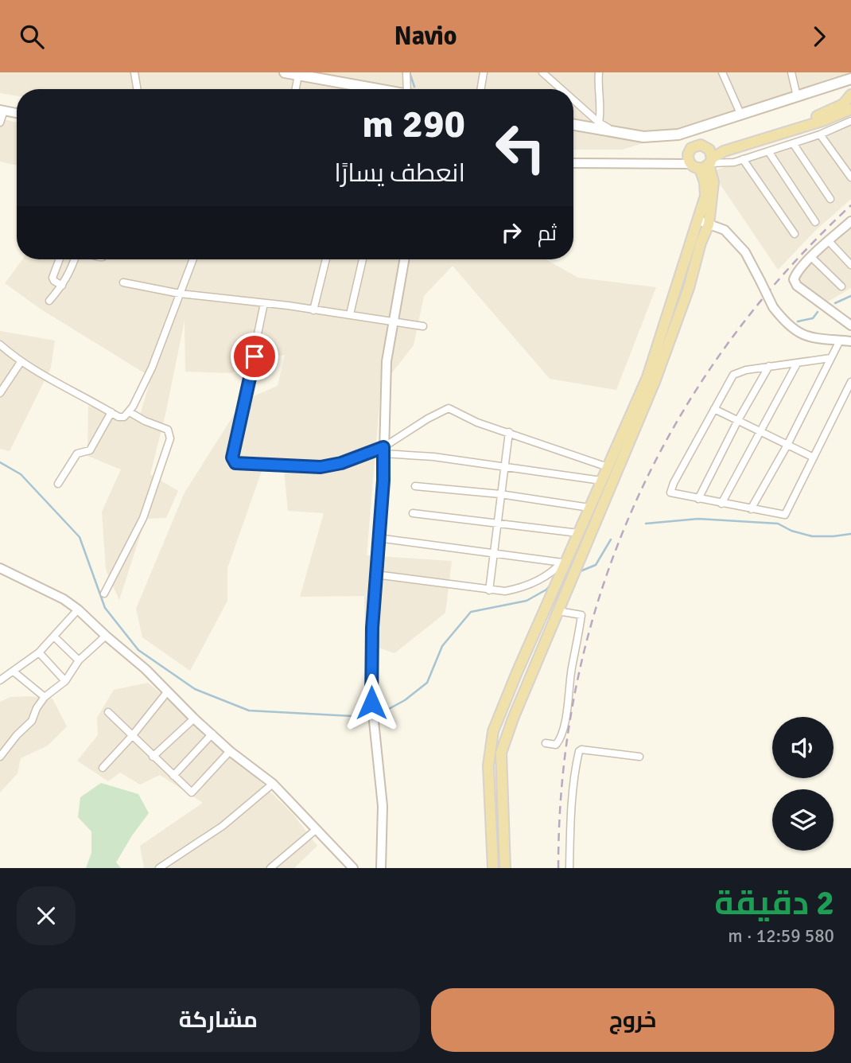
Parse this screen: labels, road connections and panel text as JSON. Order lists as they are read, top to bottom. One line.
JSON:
{"page":{"header":"Navio","turn":["290 m","انعطف يسارًا"],"then":"ثم","heading":["2 دقيقة","580 m · 12:59"],"buttons":["خروج","مشاركة"]}}
